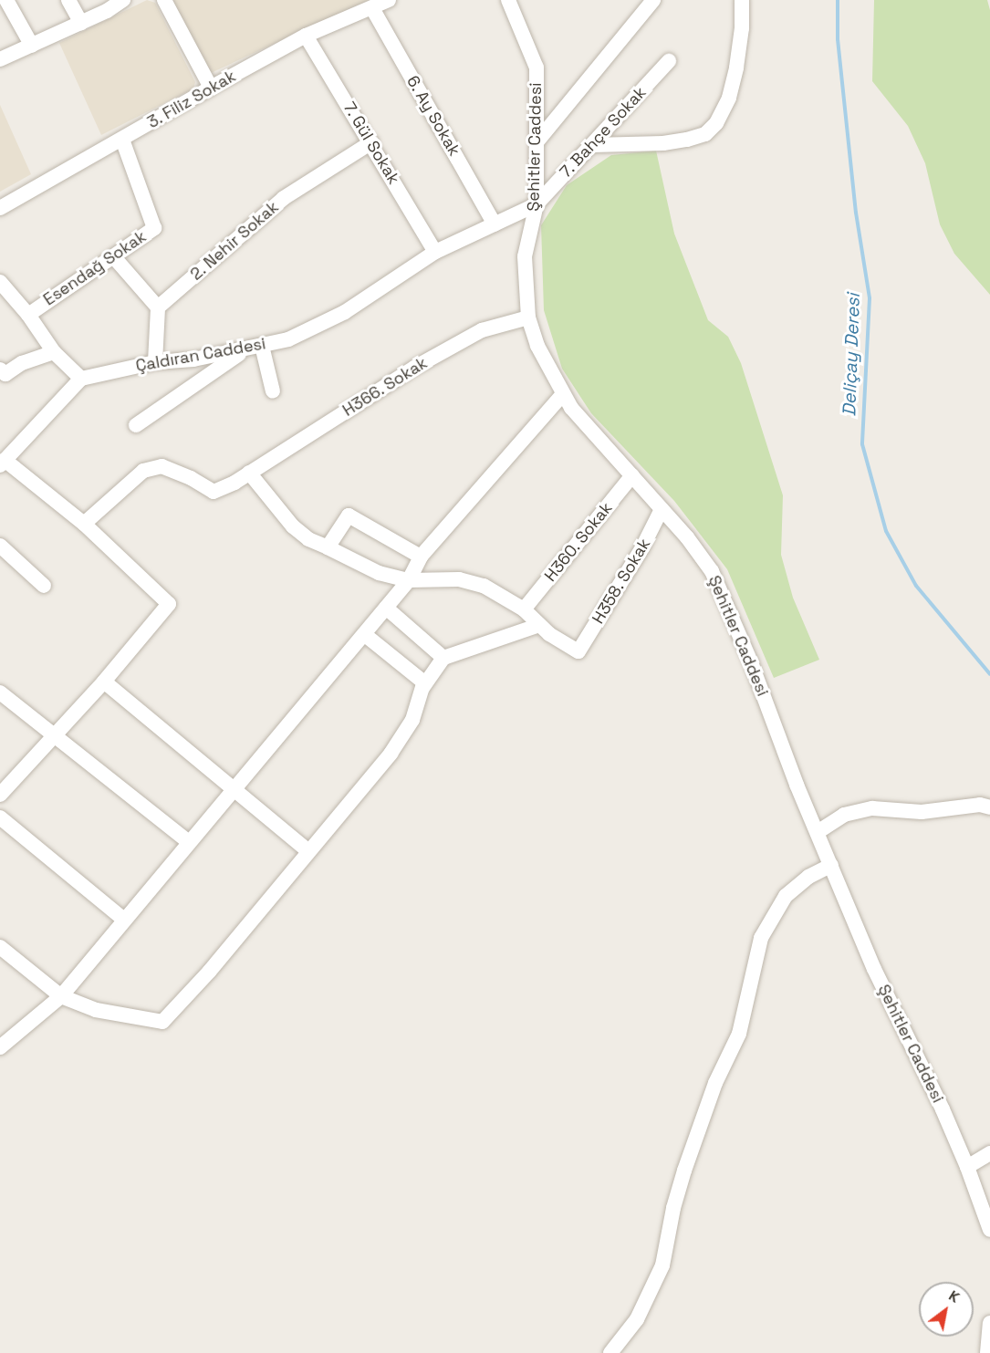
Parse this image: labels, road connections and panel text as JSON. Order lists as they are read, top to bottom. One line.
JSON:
{"streets":{"street":["3. Filiz Sokak","6. Ay Sokak","7. Bahçe Sokak","7. Gül Sokak","Şehitler Caddesi","2. Nehir Sokak","Esendağ Sokak","Çaldıran Caddesi","H366. Sokak","H360. Sokak","H358. Sokak"]},"crossings":[["3. Filiz Sokak","6. Ay Sokak"],["3. Filiz Sokak","7. Gül Sokak"],["3. Filiz Sokak","Esendağ Sokak"],["6. Ay Sokak","Çaldıran Caddesi"],["7. Bahçe Sokak","Şehitler Caddesi"],["7. Bahçe Sokak","Çaldıran Caddesi"],["7. Gül Sokak","2. Nehir Sokak"],["7. Gül Sokak","Çaldıran Caddesi"],["Şehitler Caddesi","Çaldıran Caddesi"],["Şehitler Caddesi","H366. Sokak"],["Şehitler Caddesi","H360. Sokak"],["Şehitler Caddesi","H358. Sokak"],["Esendağ Sokak","Çaldıran Caddesi"]],"water":["Deliçay Deresi"],"north":"top right"}
